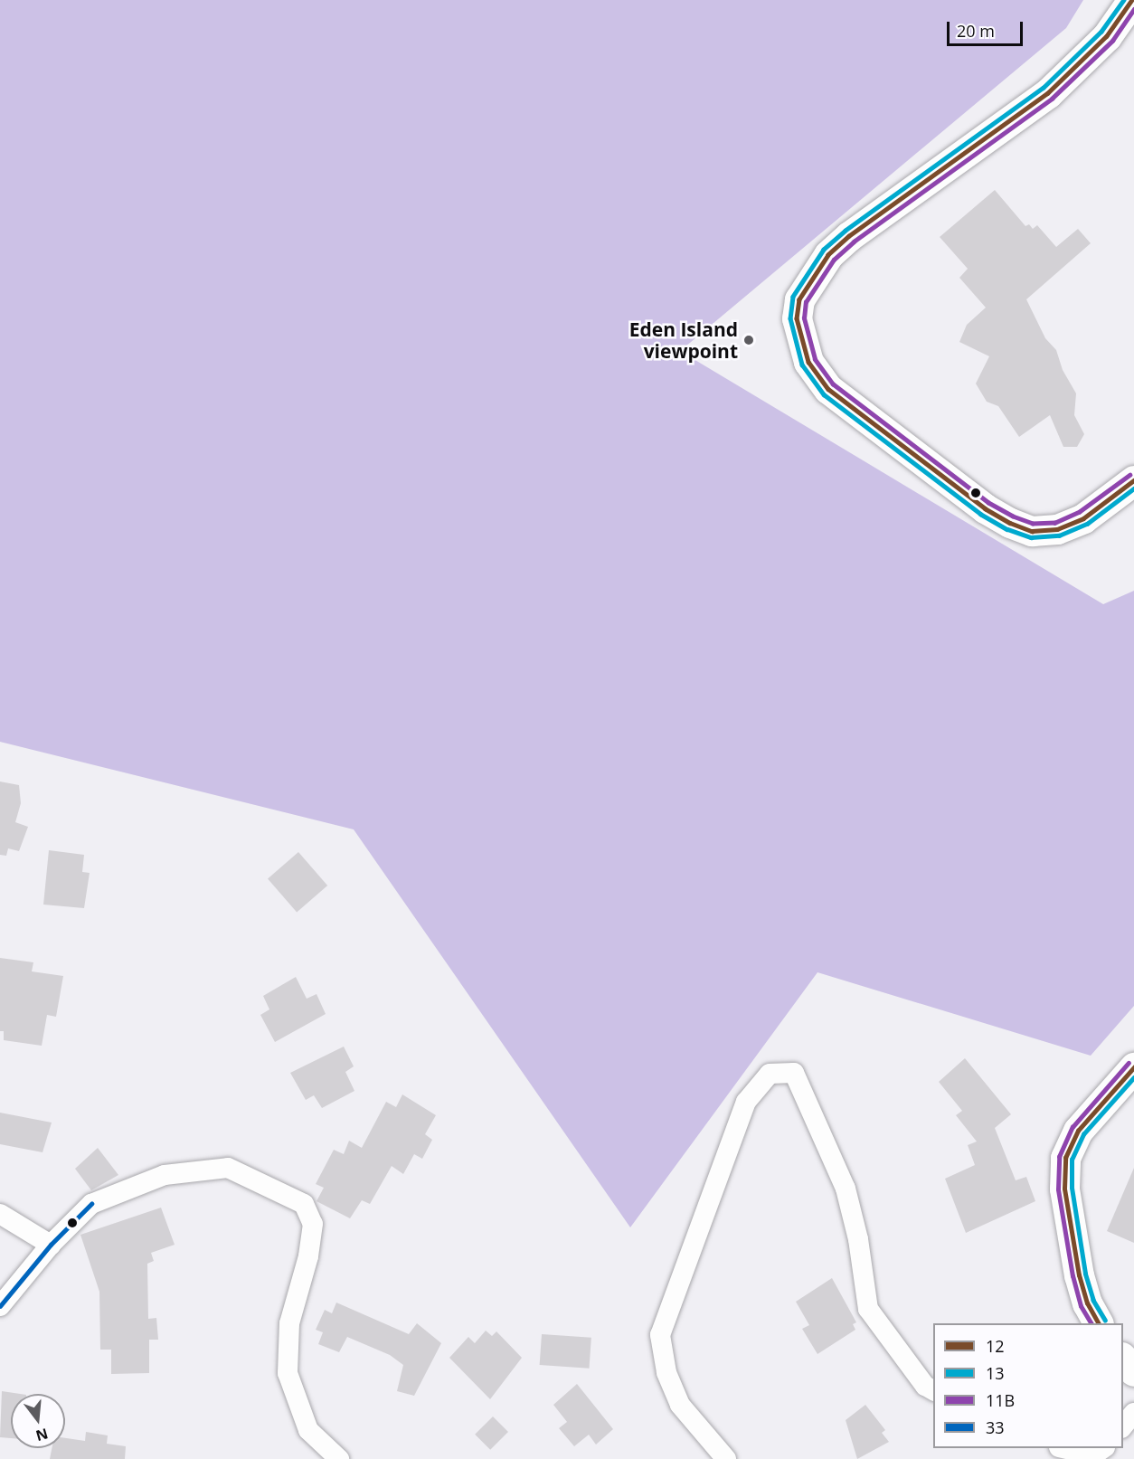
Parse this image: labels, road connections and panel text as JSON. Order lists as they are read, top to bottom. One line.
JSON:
{"places":["Eden Island viewpoint"],"lines":["transit line 12","transit line 13","transit line 11B","transit line 33"],"legend":["12","13","11B","33"],"scale_bar":"20 m","north":"bottom"}
